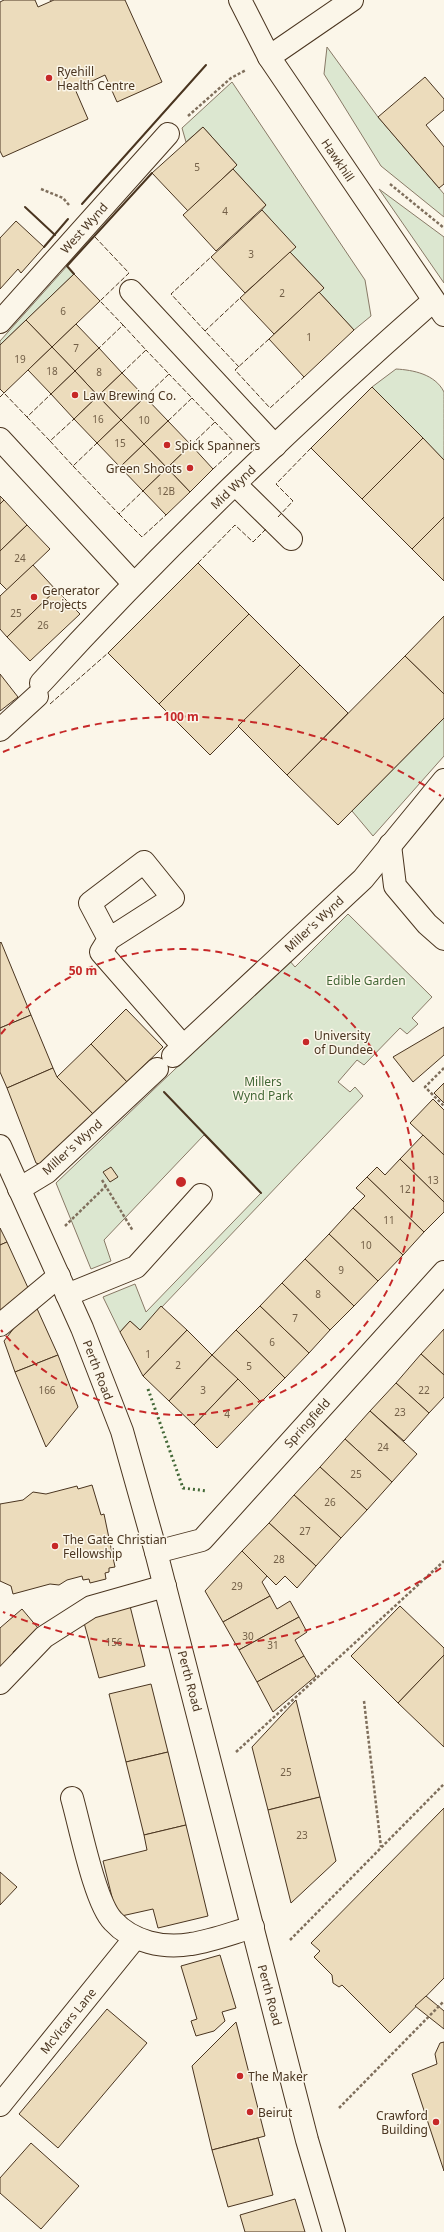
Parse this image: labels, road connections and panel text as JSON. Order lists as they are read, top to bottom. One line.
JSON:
{"streets":{"street":["Hawkhill","West Wynd","Mid Wynd","Miller's Wynd","Perth Road","Springfield","McVicars Lane"]},"crossings":[["Hawkhill","Mid Wynd"],["Miller's Wynd","Perth Road"],["Perth Road","Springfield"]],"parks":["Edible Garden","Millers Wynd Park"],"places":["Ryehill Health Centre","Law Brewing Co.","Spick Spanners","Green Shoots","Generator Projects","University of Dundee","The Gate Christian Fellowship","The Maker","Beirut","Crawford Building"],"house_numbers":["5","4","3","2","6","1","7","19","18","8","16","10","15","12B","24","25","26","13","12","11","10","9","8","7","6","1","2","5","166","3","22","23","4","24","25","26","27","28","29","30","156","31","25","23"],"rings":["100 m","50 m"]}
